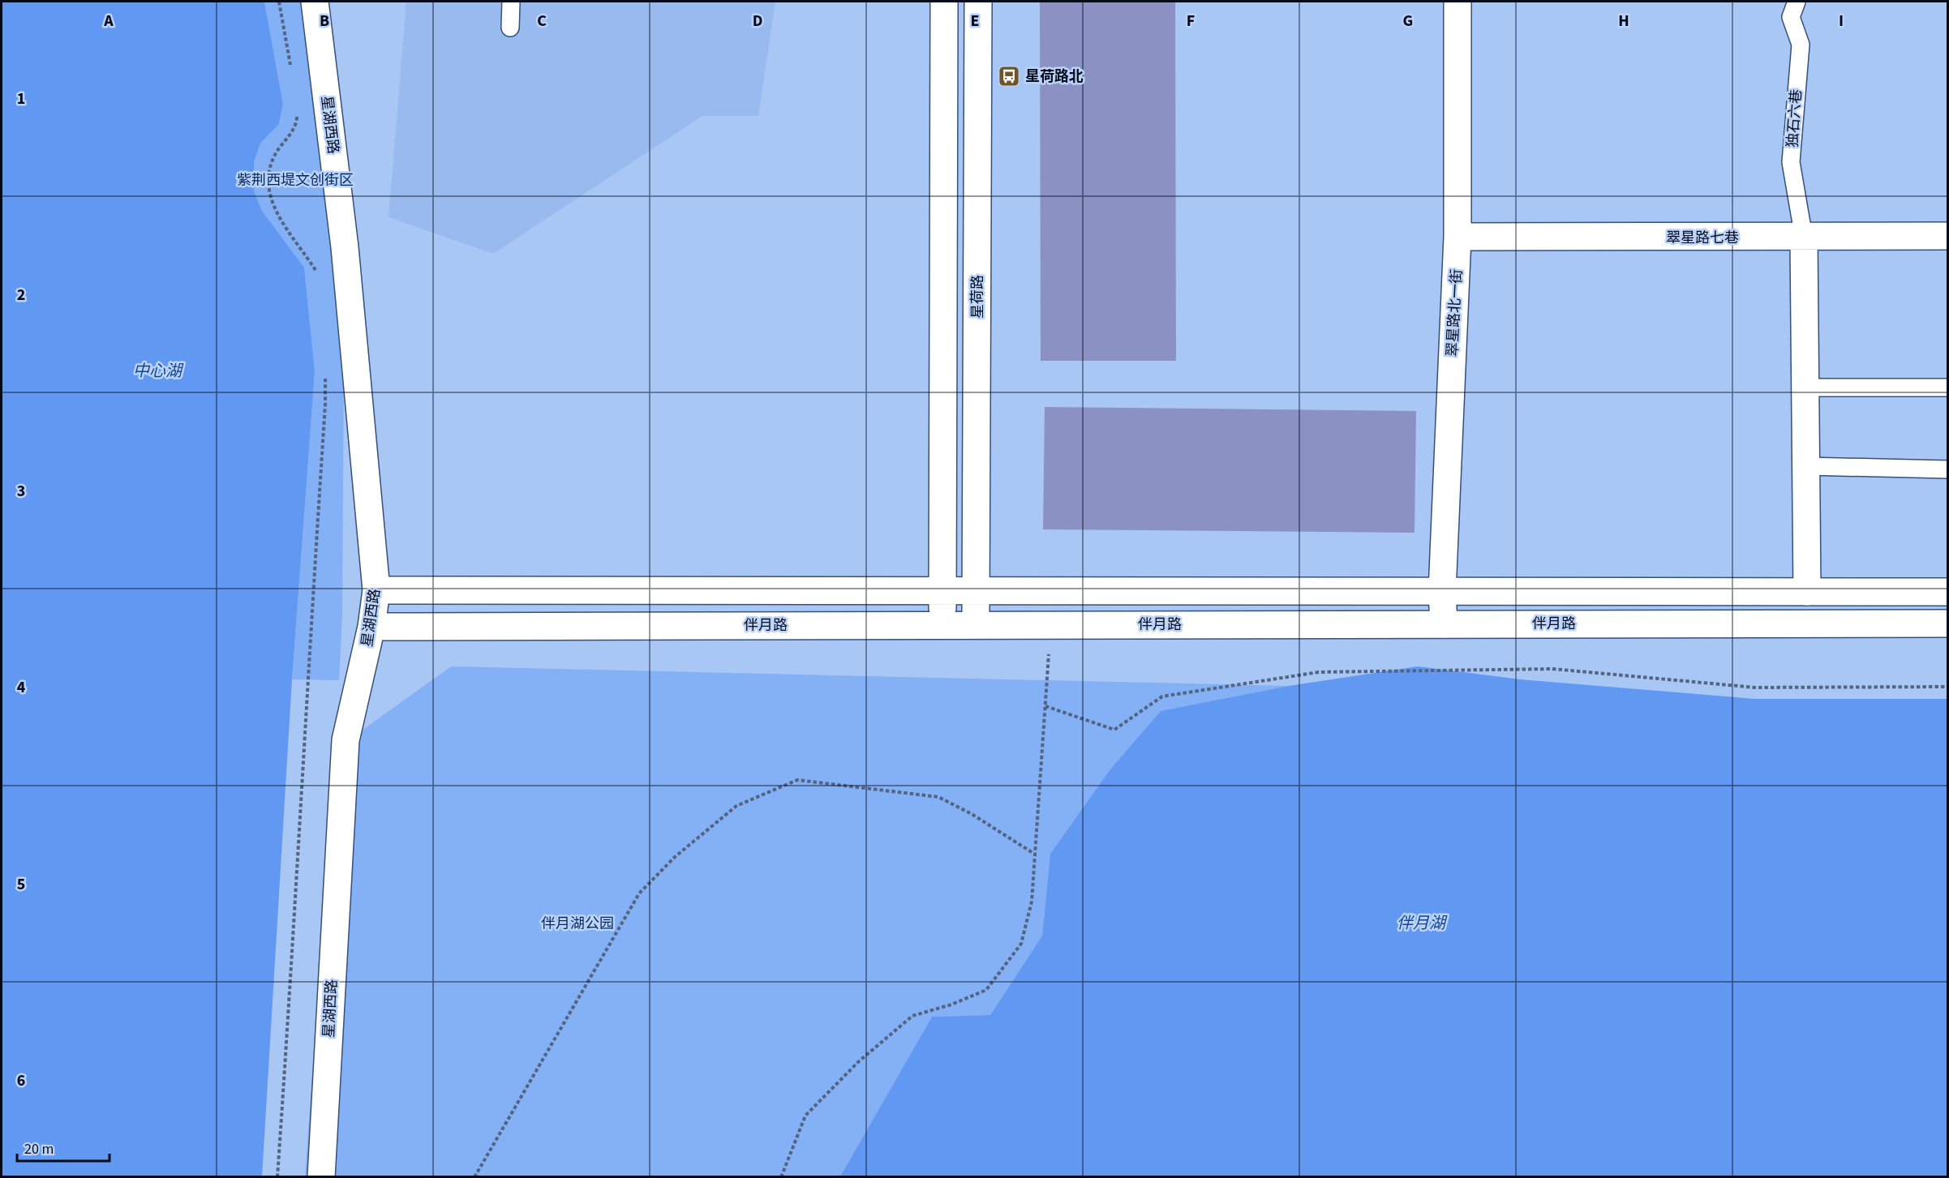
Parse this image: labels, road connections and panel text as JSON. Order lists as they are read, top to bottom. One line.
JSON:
{"streets":{"street":["星湖西路","翠星路七巷","星荷路","翠星路北一街","伴月路"],"lane":["独石六巷"]},"crossings":[["独石六巷","翠星路七巷"],["星湖西路","伴月路"],["翠星路七巷","翠星路北一街"],["星荷路","伴月路"],["翠星路北一街","伴月路"]],"water":["中心湖","伴月湖"],"parks":["紫荆西堤文创街区","伴月湖公园"],"places":{"bus stop":["星荷路北"]},"scale_bar":"20 m","grid":{"columns":["A","B","C","D","E","F","G","H","I"],"rows":["1","2","3","4","5","6"]}}
